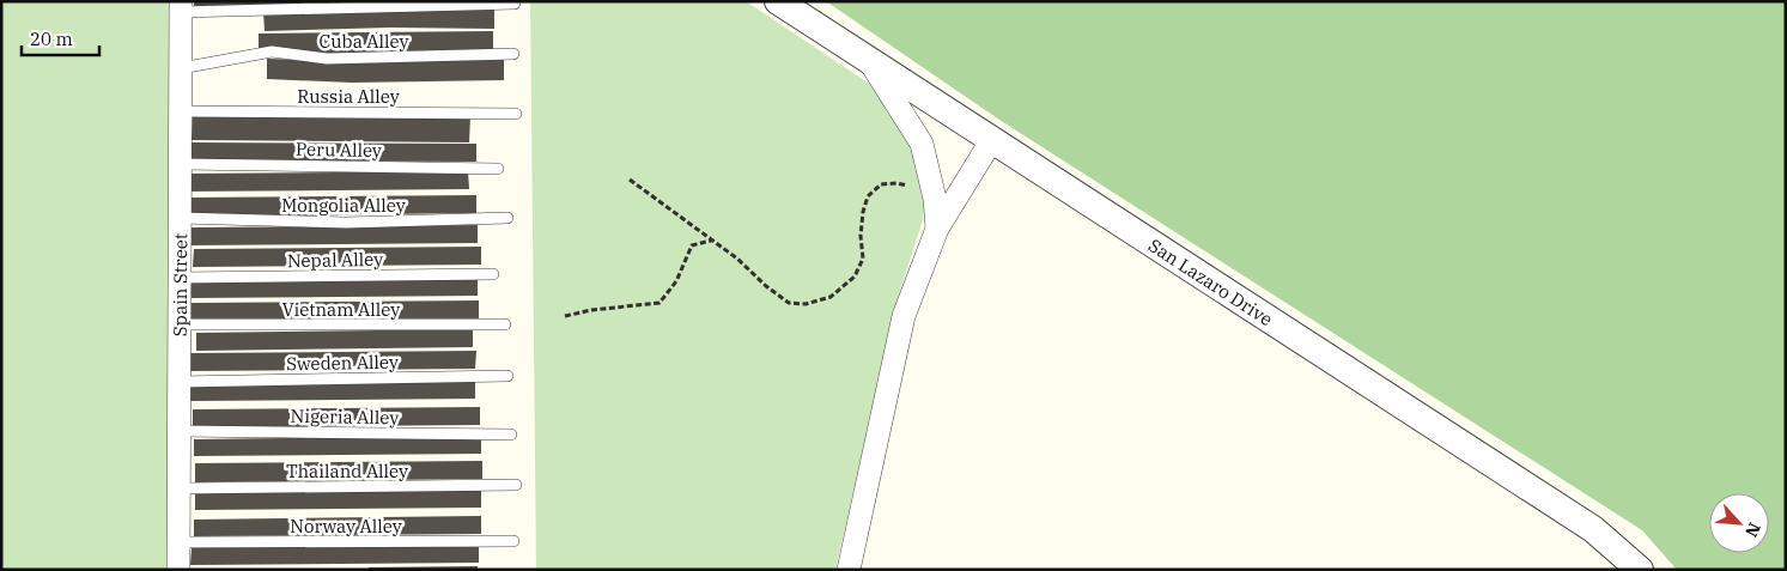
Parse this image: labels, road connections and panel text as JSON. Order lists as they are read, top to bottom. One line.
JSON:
{"streets":{"street":["San Lazaro Drive","Spain Street"],"lane":["Cuba Alley","Russia Alley","Peru Alley","Mongolia Alley","Nepal Alley","Vietnam Alley","Sweden Alley","Nigeria Alley","Thailand Alley","Norway Alley"]},"crossings":[["Cuba Alley","Spain Street"],["Russia Alley","Spain Street"],["Peru Alley","Spain Street"],["Mongolia Alley","Spain Street"],["Nepal Alley","Spain Street"],["Spain Street","Vietnam Alley"],["Spain Street","Sweden Alley"],["Spain Street","Nigeria Alley"],["Spain Street","Thailand Alley"],["Spain Street","Norway Alley"]],"scale_bar":"20 m","north":"bottom right"}
